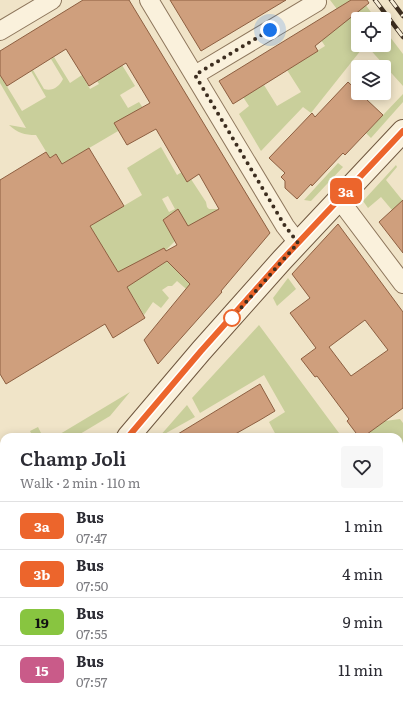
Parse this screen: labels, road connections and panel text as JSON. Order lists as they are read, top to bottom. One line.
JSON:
{"lines":["bus line 3a"],"page":{"on_map":"3a","heading":["Champ Joli","Walk · 2 min · 110 m"],"list":[{"mark":"3a","name":"Bus","note":"07:47","value":"1 min"},{"mark":"3b","name":"Bus","note":"07:50","value":"4 min"},{"mark":"19","name":"Bus","note":"07:55","value":"9 min"},{"mark":"15","name":"Bus","note":"07:57","value":"11 min"}]}}
